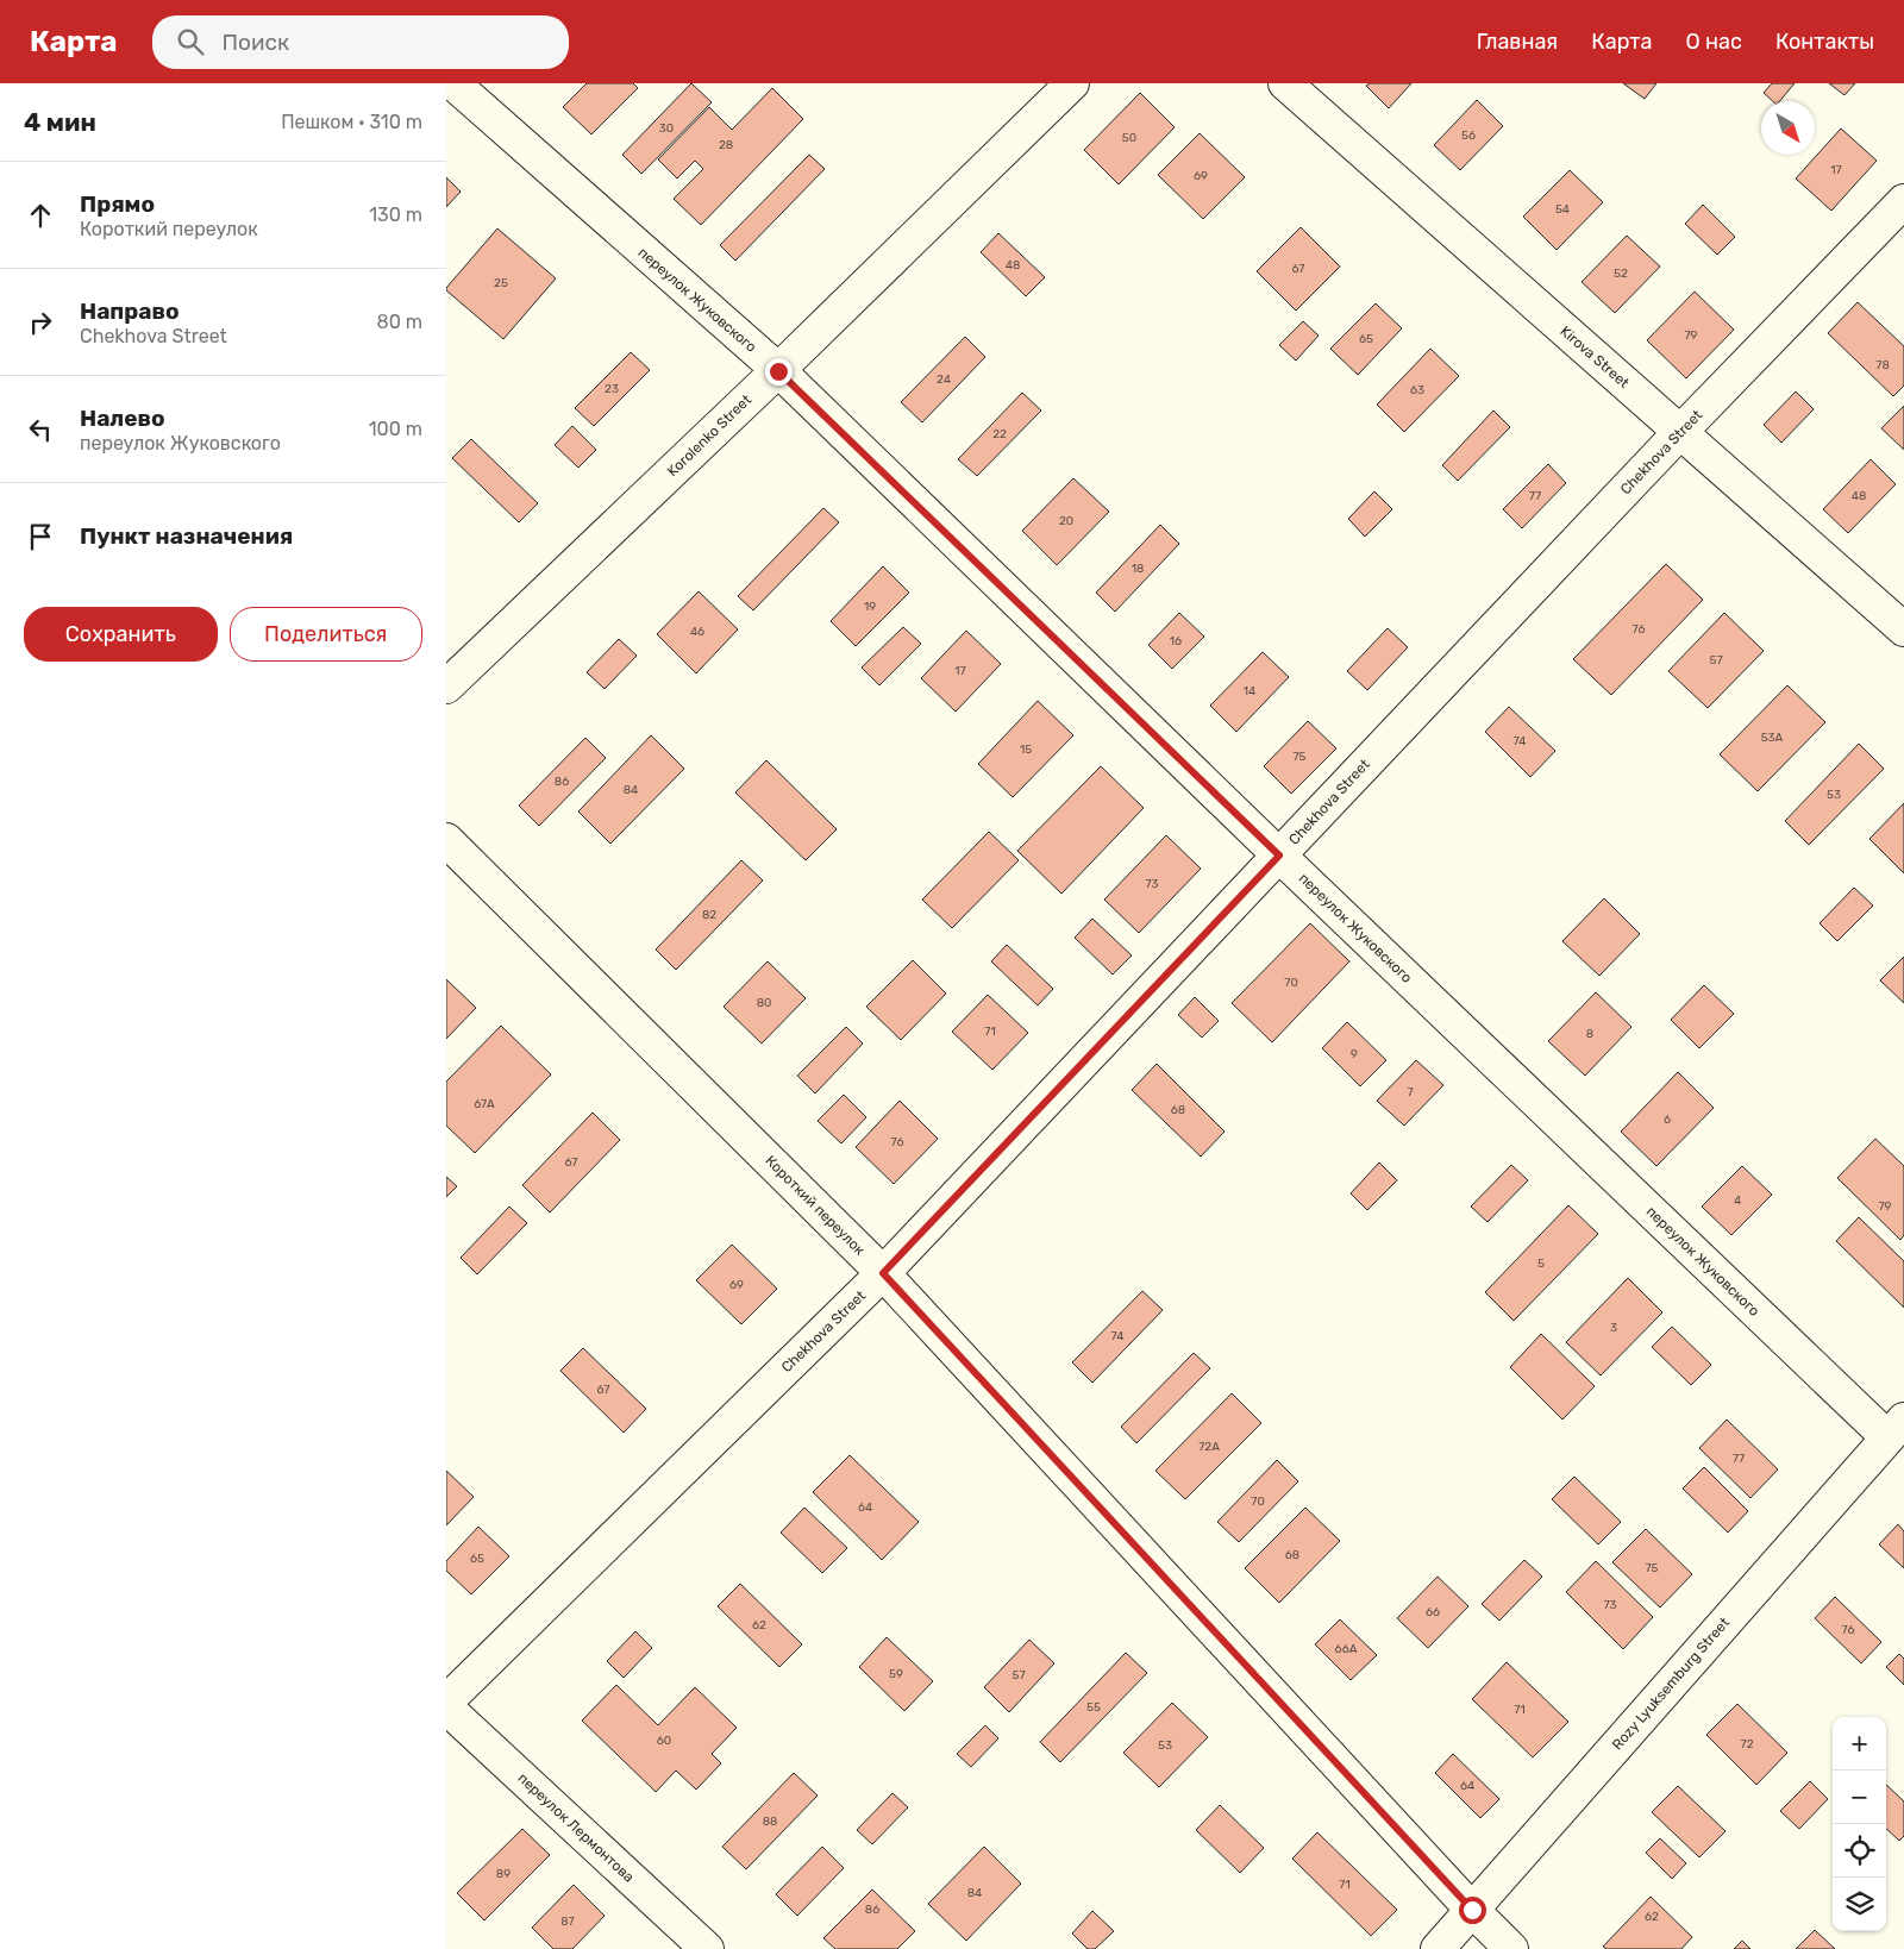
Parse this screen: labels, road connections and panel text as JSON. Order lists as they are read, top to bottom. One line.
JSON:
{"streets":{"street":["переулок Жуковского","Kirova Street","Korolenko Street","Chekhova Street","Короткий переулок","Rozy Lyuksemburg Street","переулок Лермонтова"]},"crossings":[["переулок Жуковского","Korolenko Street"],["переулок Жуковского","Chekhova Street"],["переулок Жуковского","Rozy Lyuksemburg Street"],["Kirova Street","Chekhova Street"],["Chekhova Street","Короткий переулок"],["Короткий переулок","Rozy Lyuksemburg Street"]],"house_numbers":["30","56","50","28","17","69","54","48","67","52","25","79","65","78","24","23","63","22","77","48","20","18","19","76","46","16","57","17","14","53А","74","15","75","86","84","53","73","82","70","80","71","8","9","7","67А","68","6","76","67","4","79","5","69","3","74","67","72А","77","70","64","68","65","75","73","66","62","76","66А","59","57","55","71","60","72","53","64","88","89","71","84","86","62","87"],"north":"bottom right","page":{"header":"Карта","search":"Поиск","nav":["Главная","Карта","О нас","Контакты"],"heading":["4 мин","Пешком · 310 m"],"list":[["Прямо","Короткий переулок","130 m"],["Направо","Chekhova Street","80 m"],["Налево","переулок Жуковского","100 m"],"Пункт назначения"],"buttons":["Сохранить","Поделиться"],"map_buttons":["+","−"]}}
